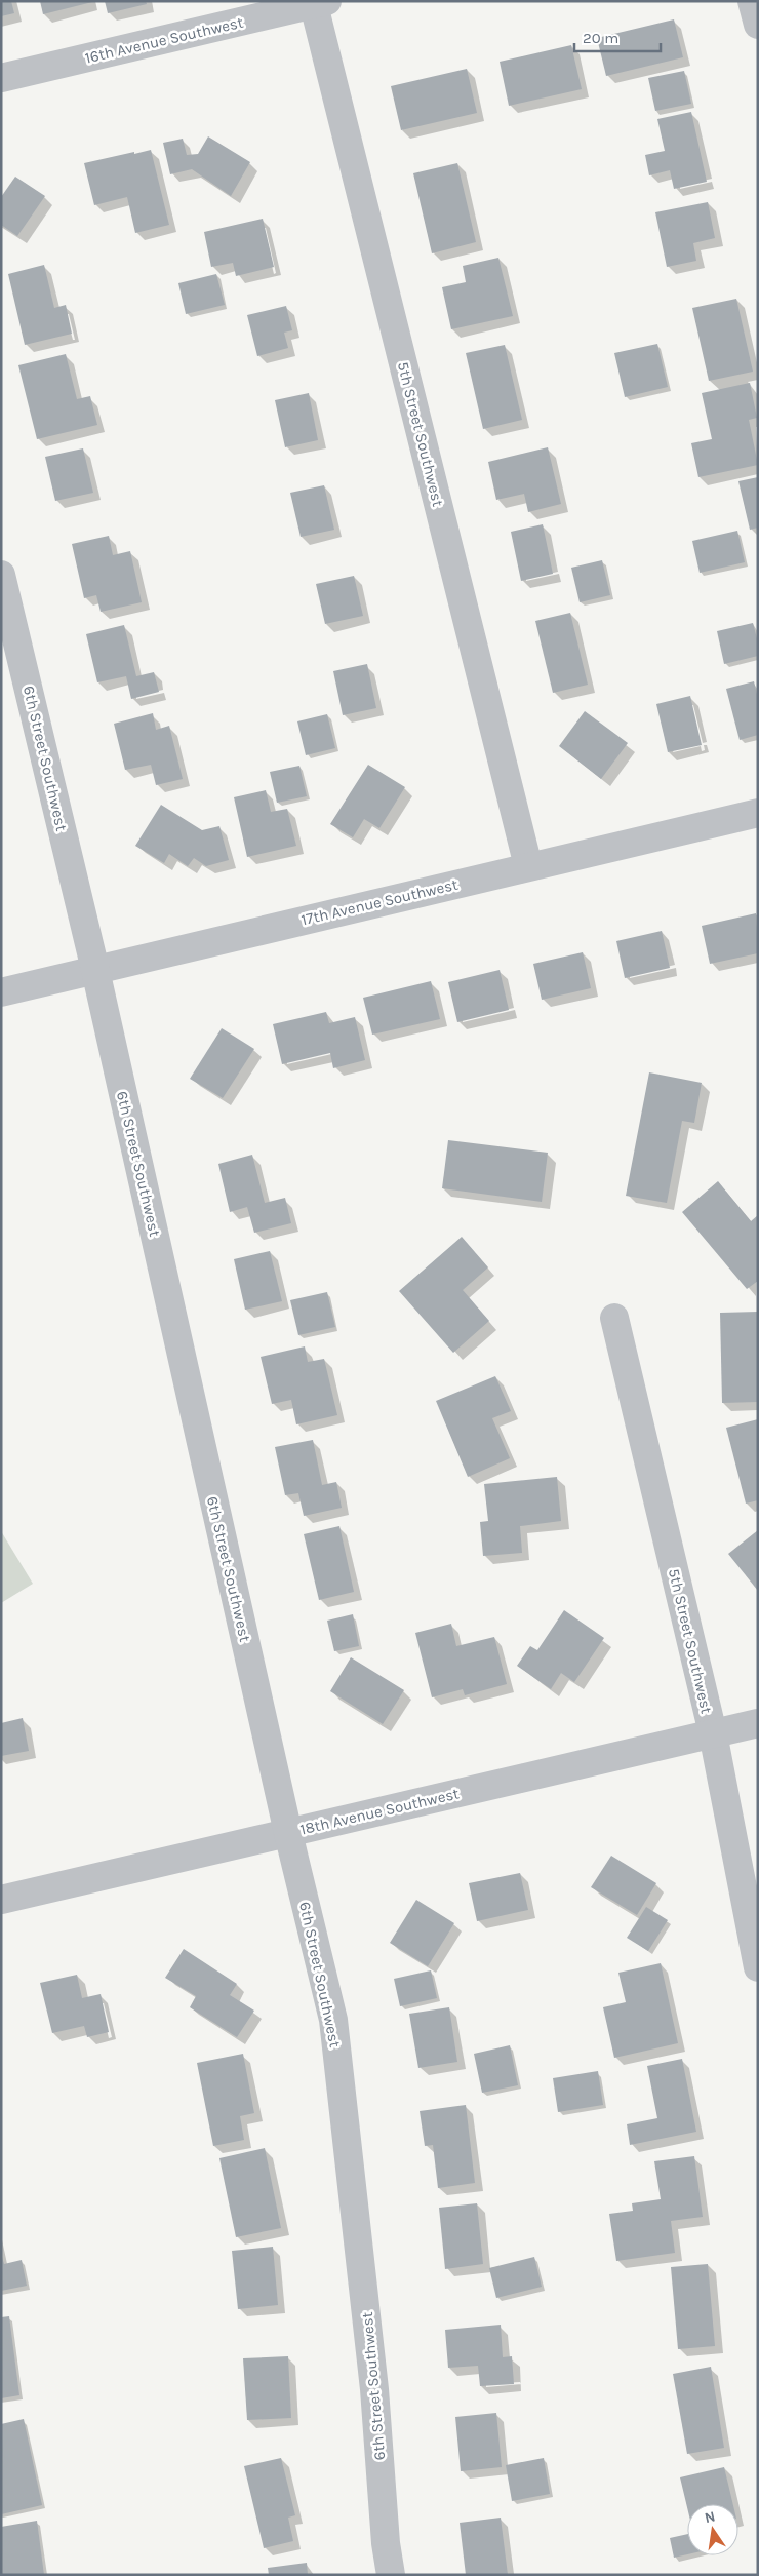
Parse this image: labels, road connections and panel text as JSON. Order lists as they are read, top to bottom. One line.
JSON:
{"streets":{"street":["16th Avenue Southwest","5th Street Southwest","6th Street Southwest","17th Avenue Southwest","18th Avenue Southwest"]},"crossings":[["16th Avenue Southwest","5th Street Southwest"],["5th Street Southwest","17th Avenue Southwest"],["5th Street Southwest","18th Avenue Southwest"],["6th Street Southwest","17th Avenue Southwest"],["6th Street Southwest","18th Avenue Southwest"]],"scale_bar":"20 m","north":"top"}
